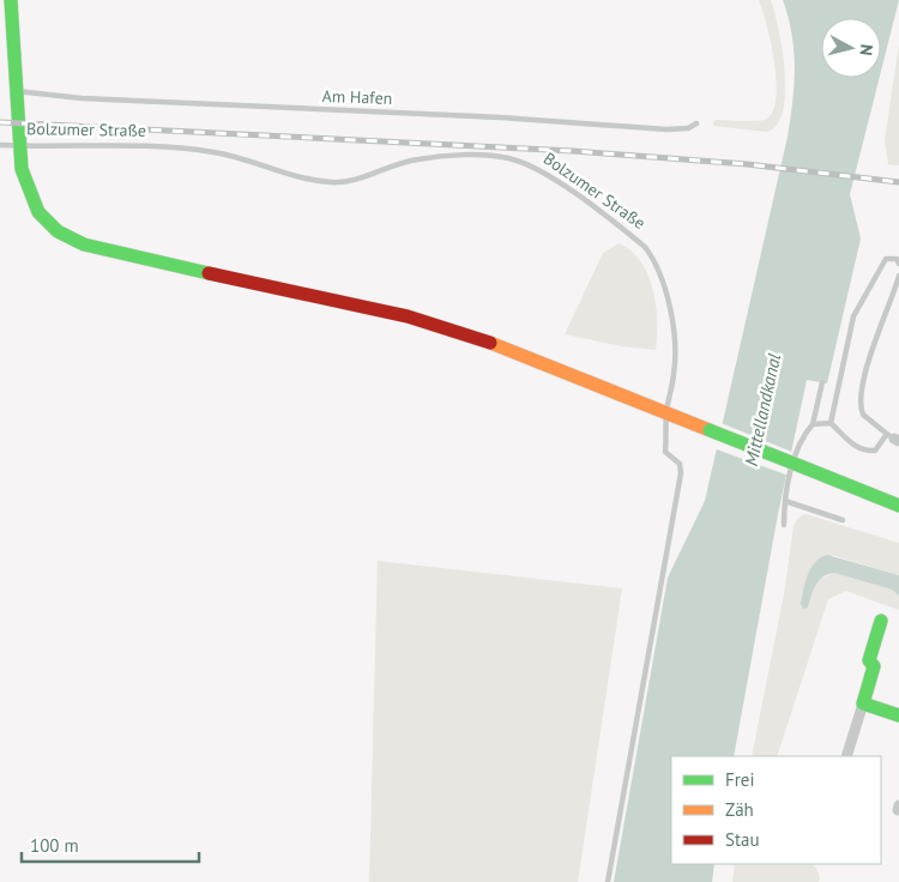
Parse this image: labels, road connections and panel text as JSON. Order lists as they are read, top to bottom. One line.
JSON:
{"streets":{"main road":["Bolzumer Straße"],"lane":["Am Hafen"]},"water":["Mittellandkanal"],"legend":["Frei","Zäh","Stau"],"scale_bar":"100 m","north":"right"}
